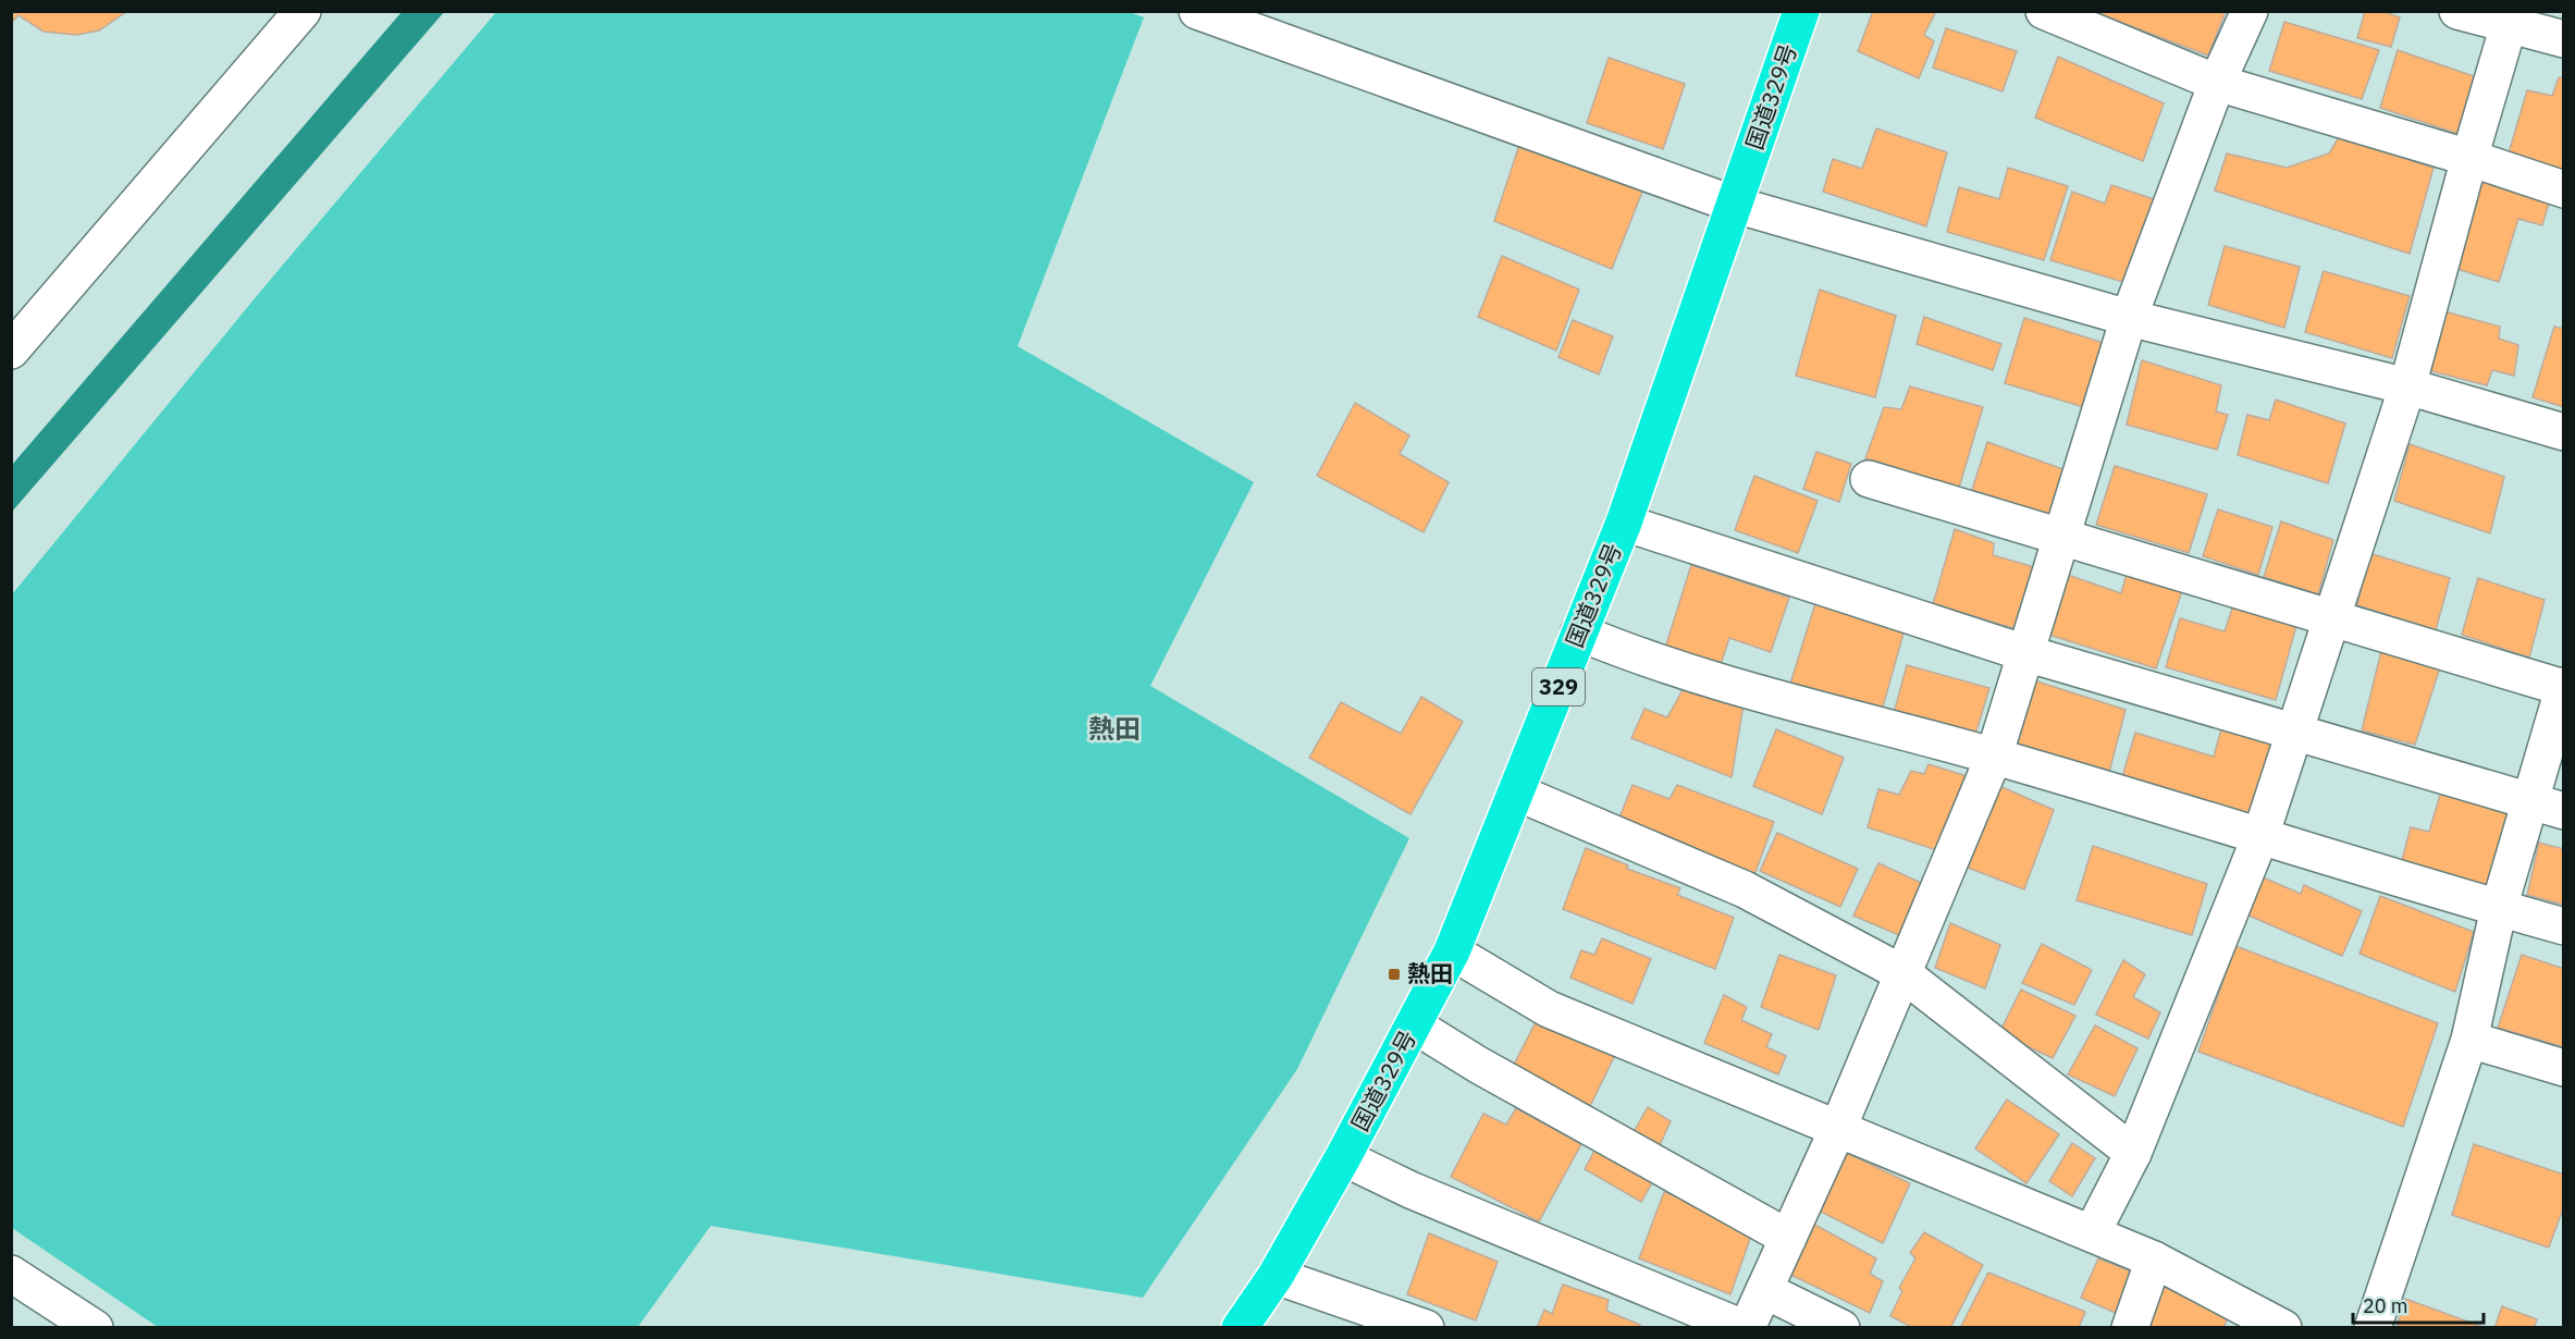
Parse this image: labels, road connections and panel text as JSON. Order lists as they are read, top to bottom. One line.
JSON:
{"streets":{"highway":["国道329号","329"]},"districts":["熱田"],"places":{"transit":["熱田"]},"scale_bar":"20 m"}
